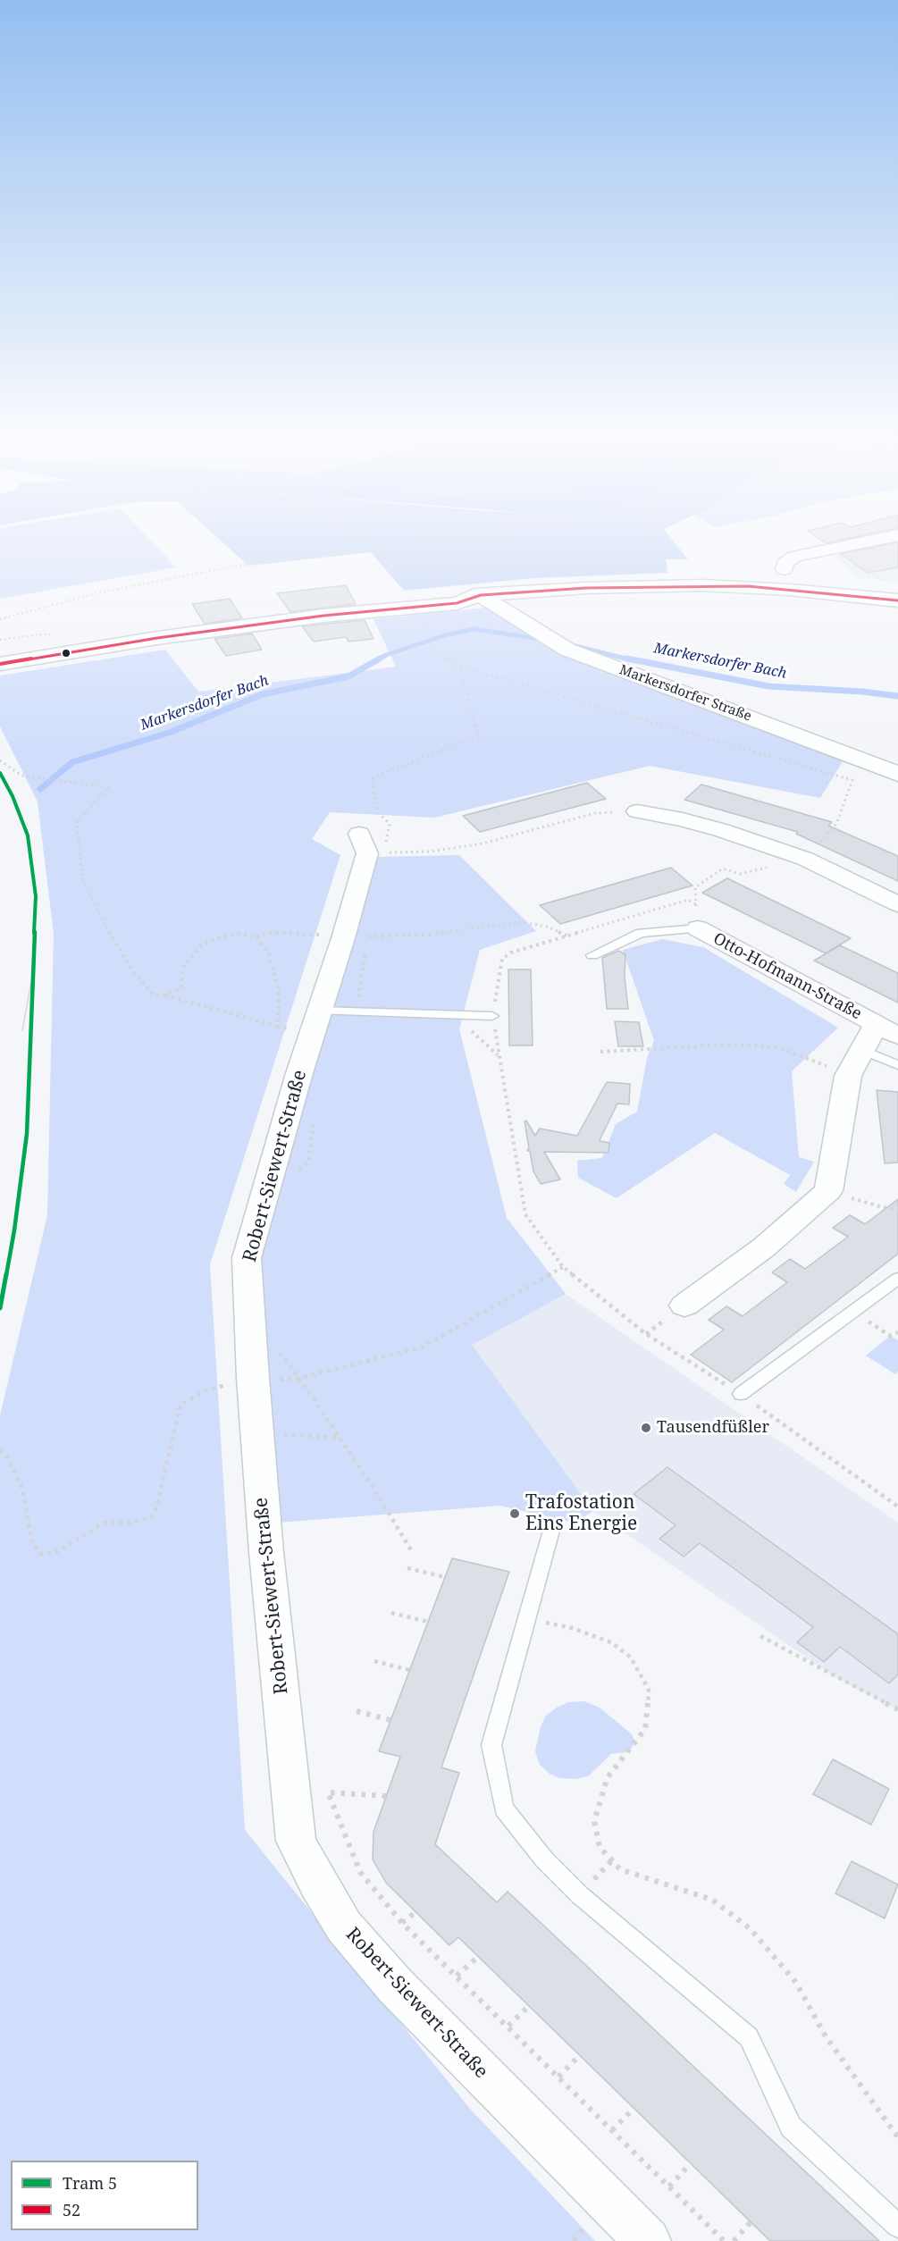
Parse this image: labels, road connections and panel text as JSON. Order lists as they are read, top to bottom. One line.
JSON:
{"streets":{"main road":["Markersdorfer Straße"],"street":["Otto-Hofmann-Straße","Robert-Siewert-Straße"]},"water":["Markersdorfer Bach"],"places":["Tausendfüßler","Trafostation Eins Energie"],"lines":["transit line 52","tram line 5"],"legend":["Tram 5","52"]}
